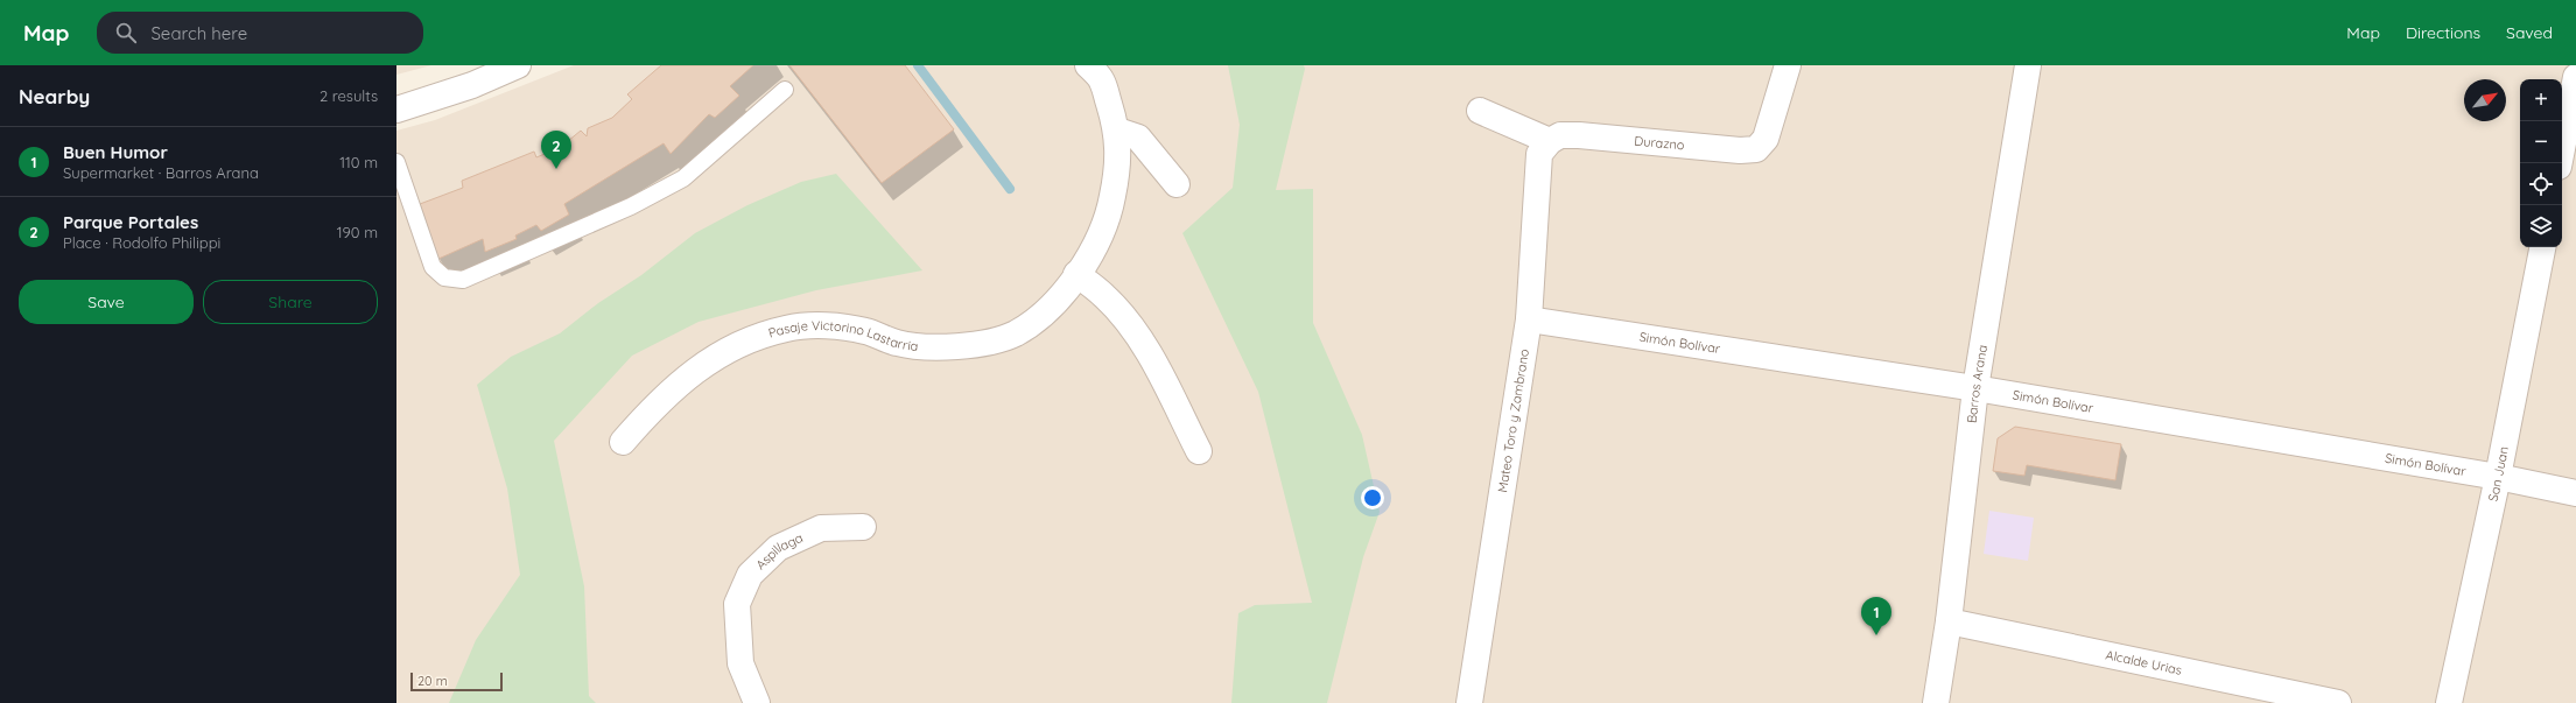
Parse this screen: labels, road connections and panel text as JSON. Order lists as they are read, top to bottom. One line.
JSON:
{"streets":{"street":["Durazno","Pasaje Victorino Lastarria","Simón Bolívar","Barros Arana","Mateo Toro y Zambrano","San Juan","Aspillaga","Alcalde Urias"]},"crossings":[["Durazno","Mateo Toro y Zambrano"],["Simón Bolívar","Barros Arana"],["Simón Bolívar","Mateo Toro y Zambrano"],["Simón Bolívar","San Juan"],["Barros Arana","Alcalde Urias"]],"scale_bar":"20 m","north":"top right","page":{"header":"Map","search":"Search here","nav":["Map","Directions","Saved"],"heading":["Nearby","2 results"],"map_buttons":["+","−"],"list":[{"mark":"1","name":"Buen Humor","note":"Supermarket · Barros Arana","value":"110 m"},{"mark":"2","name":"Parque Portales","note":"Place · Rodolfo Philippi","value":"190 m"}],"pins":["2","1"],"buttons":["Save","Share"],"scale":"20 m"}}
